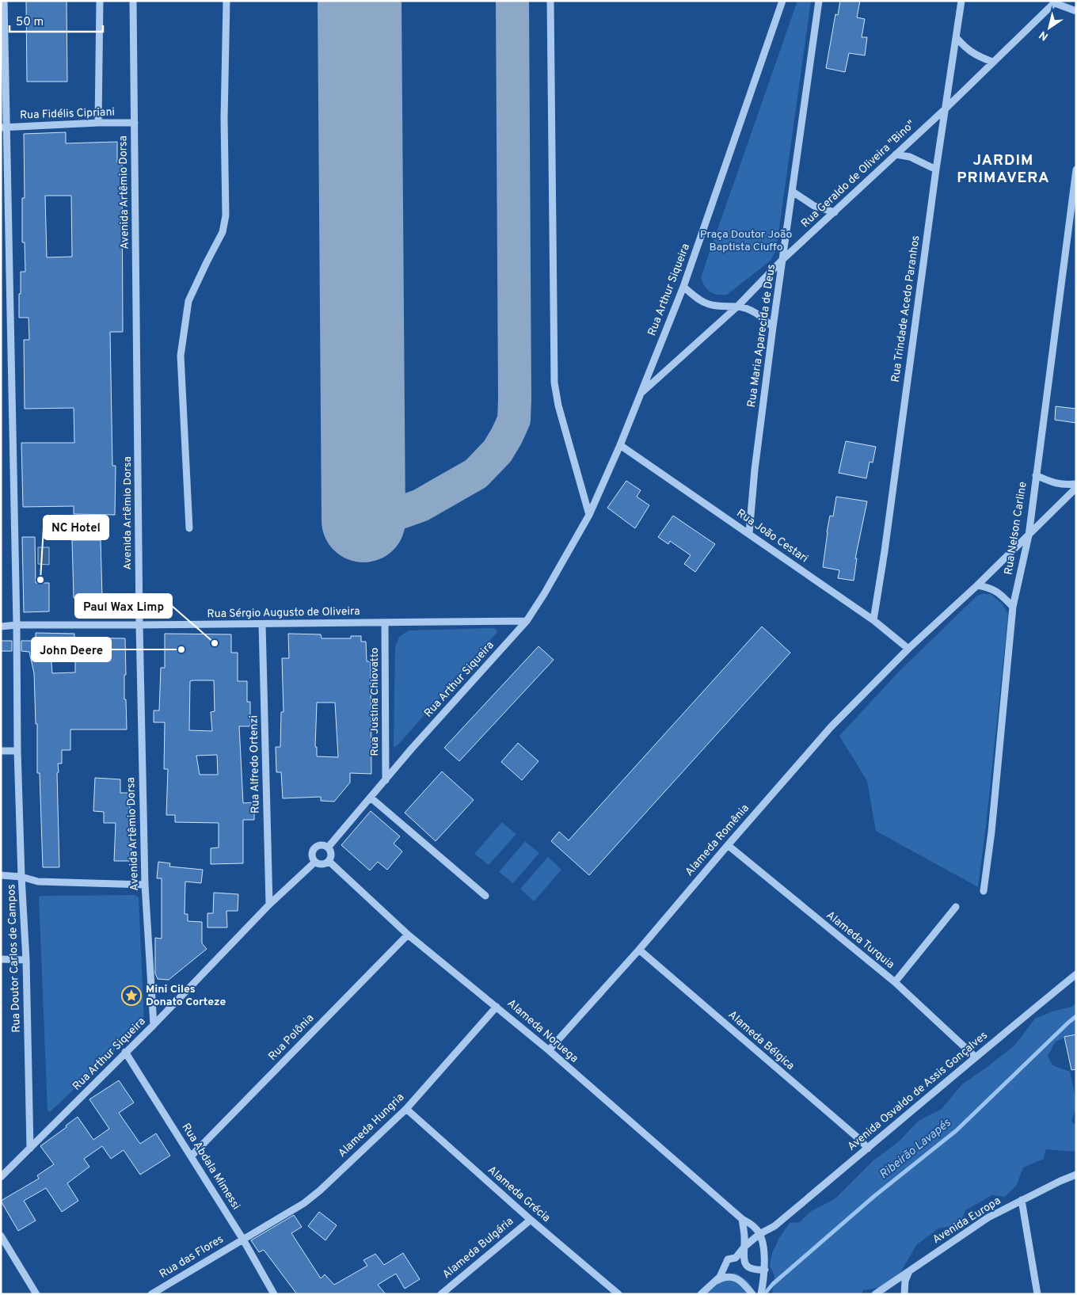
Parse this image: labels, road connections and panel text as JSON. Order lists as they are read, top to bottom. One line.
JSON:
{"streets":{"street":["Rua Fidélis Cipriani","Rua Geraldo de Oliveira \"Bino\"","Avenida Artêmio Dorsa","Rua Arthur Siqueira","Rua Trindade Acedo Paranhos","Rua Maria Aparecida de Deus","Rua Nelson Carline","Rua João Cestari","Rua Sérgio Augusto de Oliveira","Rua Justina Chiovatto","Rua Alfredo Ortenzi","Alameda Romênia","Alameda Turquia","Rua Doutor Carlos de Campos","Alameda Noruega","Rua Polônia","Alameda Bélgica","Avenida Osvaldo de Assis Gonçalves","Alameda Hungria","Rua Abdala Mimessi","Alameda Grécia","Avenida Europa","Alameda Bulgária","Rua das Flores"]},"crossings":[["Rua Fidélis Cipriani","Avenida Artêmio Dorsa"],["Rua Fidélis Cipriani","Rua Doutor Carlos de Campos"],["Rua Geraldo de Oliveira \"Bino\"","Rua Arthur Siqueira"],["Rua Geraldo de Oliveira \"Bino\"","Rua Trindade Acedo Paranhos"],["Rua Geraldo de Oliveira \"Bino\"","Rua Maria Aparecida de Deus"],["Avenida Artêmio Dorsa","Rua Arthur Siqueira"],["Avenida Artêmio Dorsa","Rua Sérgio Augusto de Oliveira"],["Rua Arthur Siqueira","Rua João Cestari"],["Rua Arthur Siqueira","Rua Sérgio Augusto de Oliveira"],["Rua Arthur Siqueira","Rua Justina Chiovatto"],["Rua Arthur Siqueira","Rua Alfredo Ortenzi"],["Rua Arthur Siqueira","Rua Doutor Carlos de Campos"],["Rua Arthur Siqueira","Alameda Noruega"],["Rua Arthur Siqueira","Rua Abdala Mimessi"],["Rua Trindade Acedo Paranhos","Rua João Cestari"],["Rua Maria Aparecida de Deus","Rua João Cestari"],["Rua Nelson Carline","Alameda Romênia"],["Rua João Cestari","Alameda Romênia"],["Rua Sérgio Augusto de Oliveira","Rua Justina Chiovatto"],["Rua Sérgio Augusto de Oliveira","Rua Alfredo Ortenzi"],["Rua Sérgio Augusto de Oliveira","Rua Doutor Carlos de Campos"],["Alameda Romênia","Alameda Turquia"],["Alameda Romênia","Alameda Noruega"],["Alameda Romênia","Alameda Bélgica"],["Alameda Turquia","Avenida Osvaldo de Assis Gonçalves"],["Alameda Noruega","Rua Polônia"],["Alameda Noruega","Avenida Osvaldo de Assis Gonçalves"],["Alameda Noruega","Alameda Hungria"],["Rua Polônia","Rua Abdala Mimessi"],["Alameda Bélgica","Avenida Osvaldo de Assis Gonçalves"],["Alameda Hungria","Rua Abdala Mimessi"],["Alameda Hungria","Alameda Grécia"],["Alameda Hungria","Rua das Flores"],["Rua Abdala Mimessi","Rua das Flores"],["Alameda Grécia","Alameda Bulgária"]],"districts":["JARDIM PRIMAVERA"],"water":["Ribeirão Lavapés"],"parks":["Praça Doutor João Baptista Ciuffo"],"places":{"other":["NC Hotel","Paul Wax Limp","John Deere"],"place":["Mini Ciles Donato Corteze"]},"scale_bar":"50 m","north":"bottom left"}
